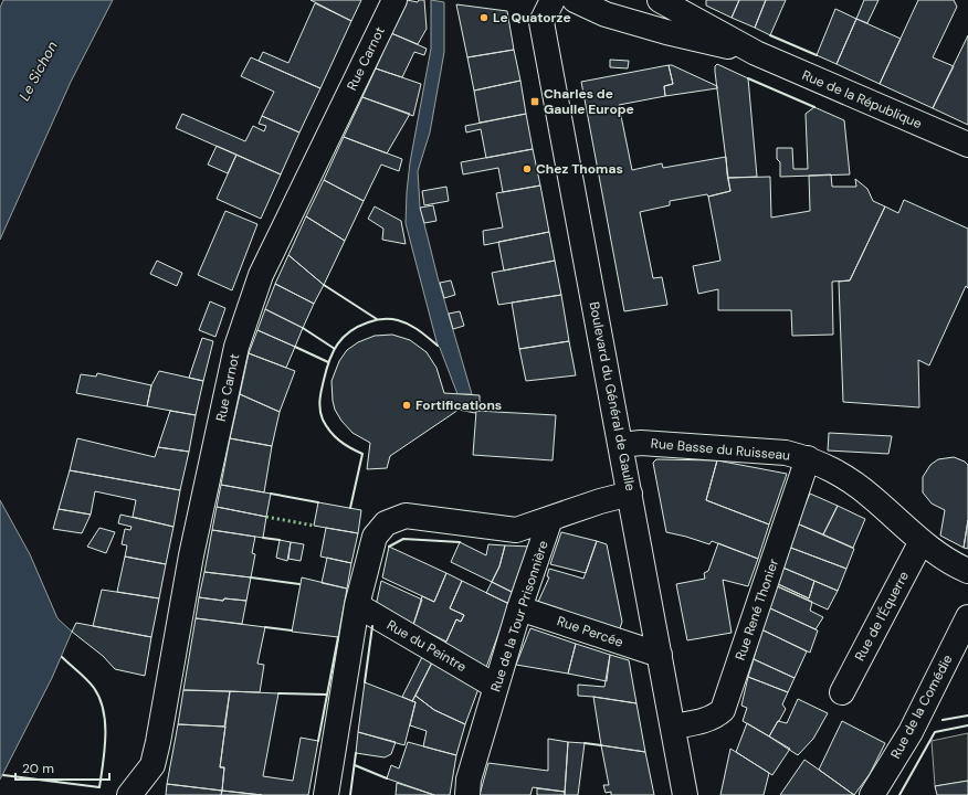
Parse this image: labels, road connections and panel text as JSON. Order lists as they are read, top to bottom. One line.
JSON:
{"streets":{"street":["Rue Carnot","Rue de la République","Boulevard du Général de Gaulle","Rue Basse du Ruisseau","Rue René Thonier","Rue de la Tour Prisonnière","Rue de l'Équerre","Rue Percée","Rue du Peintre","Rue de la Comédie"]},"crossings":[["Boulevard du Général de Gaulle","Rue Basse du Ruisseau"],["Boulevard du Général de Gaulle","Rue René Thonier"],["Boulevard du Général de Gaulle","Rue Percée"],["Rue Basse du Ruisseau","Rue René Thonier"],["Rue Basse du Ruisseau","Rue de l'Équerre"],["Rue de la Tour Prisonnière","Rue Percée"],["Rue de la Tour Prisonnière","Rue du Peintre"]],"water":["Le Sichon"],"places":{"other":["Le Quatorze","Chez Thomas","Fortifications"],"transit":["Charles de Gaulle Europe"]},"scale_bar":"20 m"}
